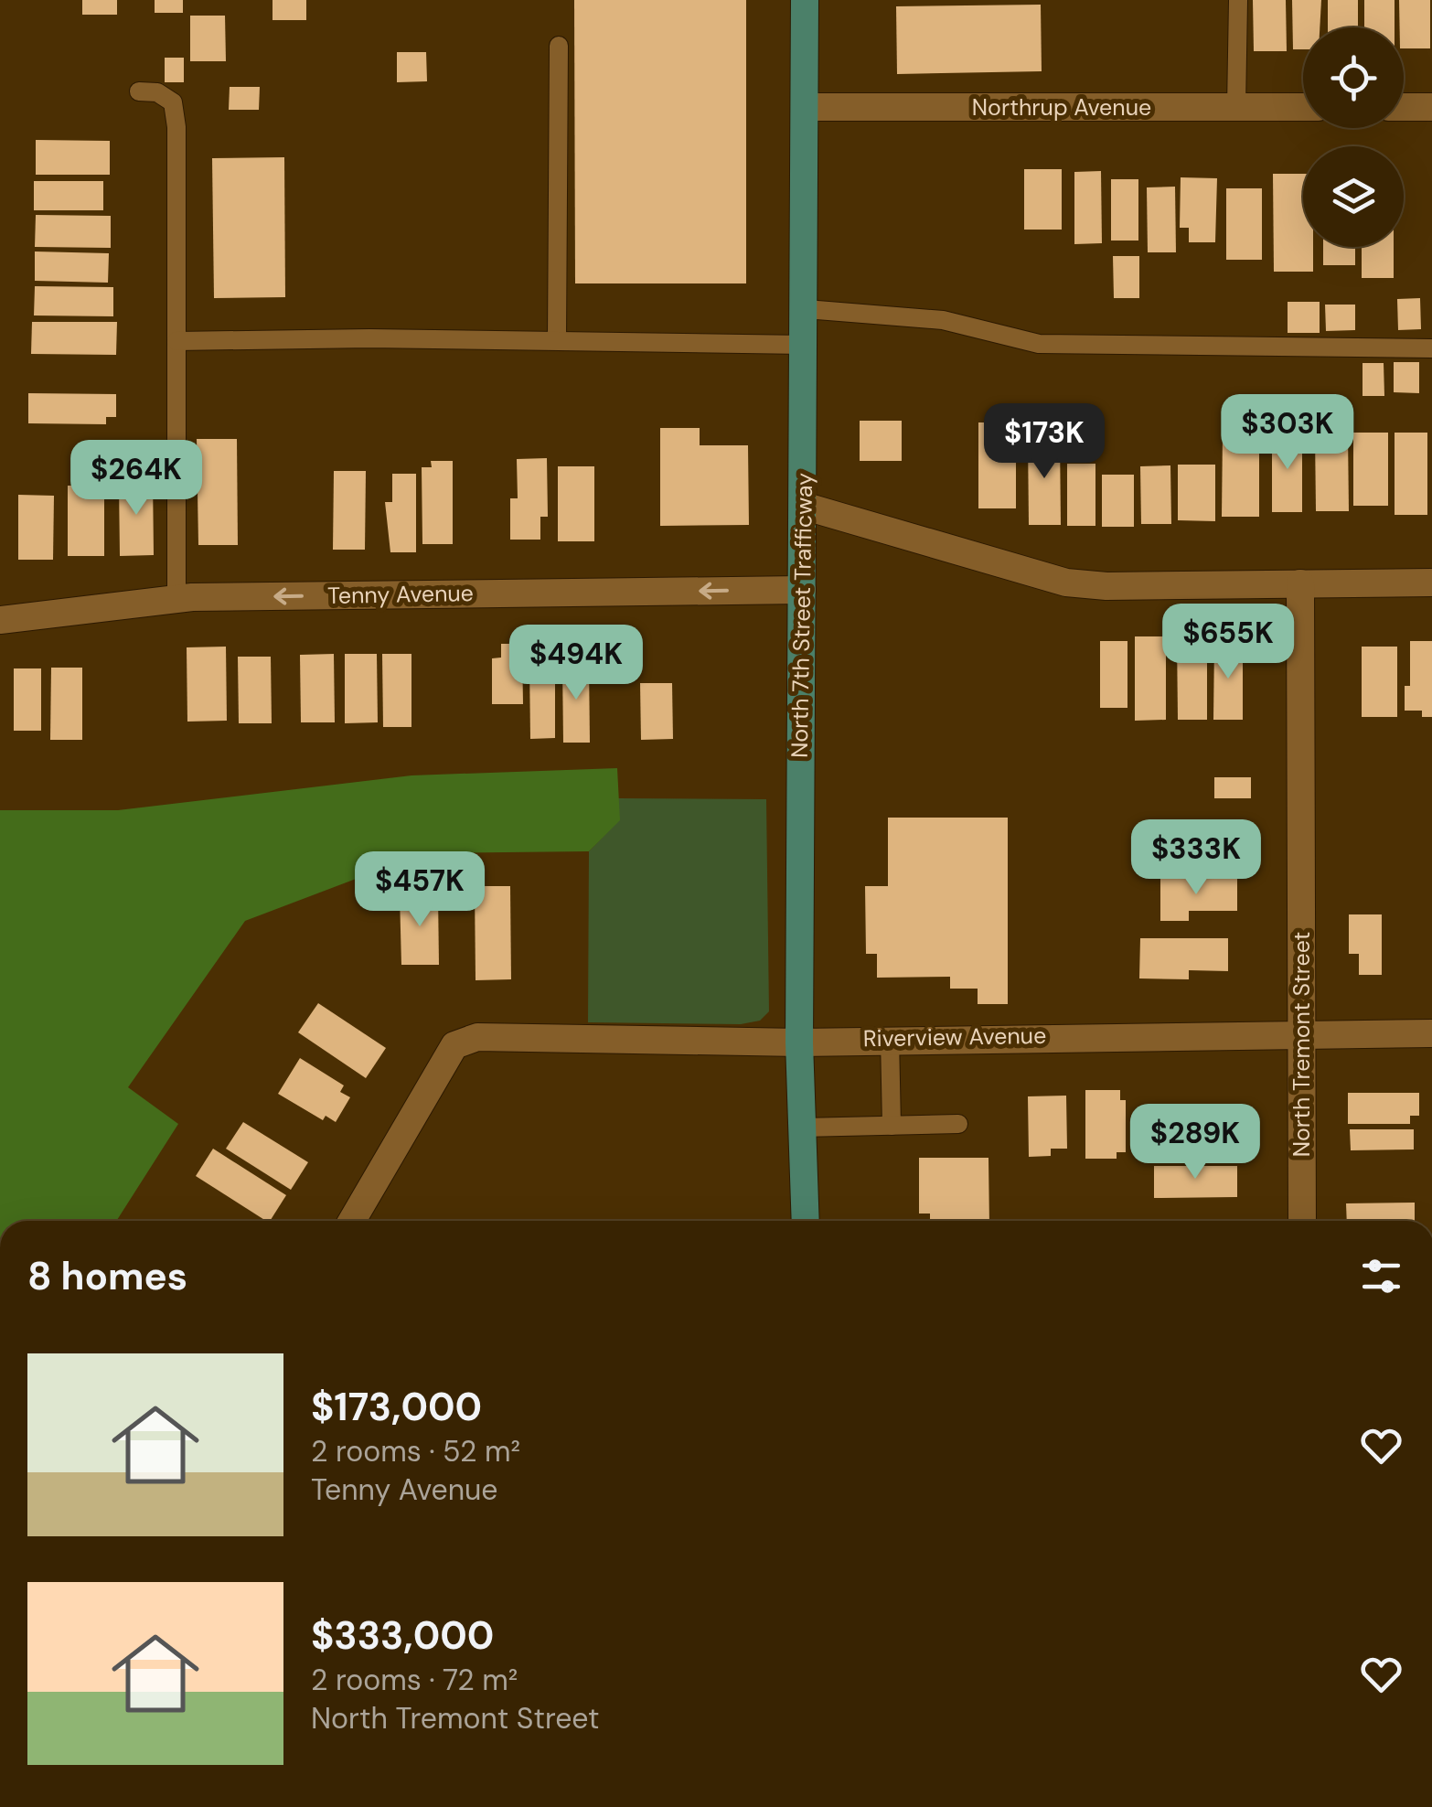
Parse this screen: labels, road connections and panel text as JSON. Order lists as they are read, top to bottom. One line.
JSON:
{"streets":{"main road":["North 7th Street Trafficway"],"street":["Northrup Avenue","Tenny Avenue","Riverview Avenue","North Tremont Street"]},"crossings":[["Northrup Avenue","North 7th Street Trafficway"],["Tenny Avenue","North 7th Street Trafficway"],["North 7th Street Trafficway","Riverview Avenue"],["Riverview Avenue","North Tremont Street"]],"one_way":["Tenny Avenue"],"page":{"price":["$303K","$173K","$264K","$655K","$494K","$333K","$457K","$289K"],"heading":"8 homes","list":[{"name":"$173,000","note":"2 rooms · 52 m² · Tenny Avenue"},{"name":"$333,000","note":"2 rooms · 72 m² · North Tremont Street"}]}}
